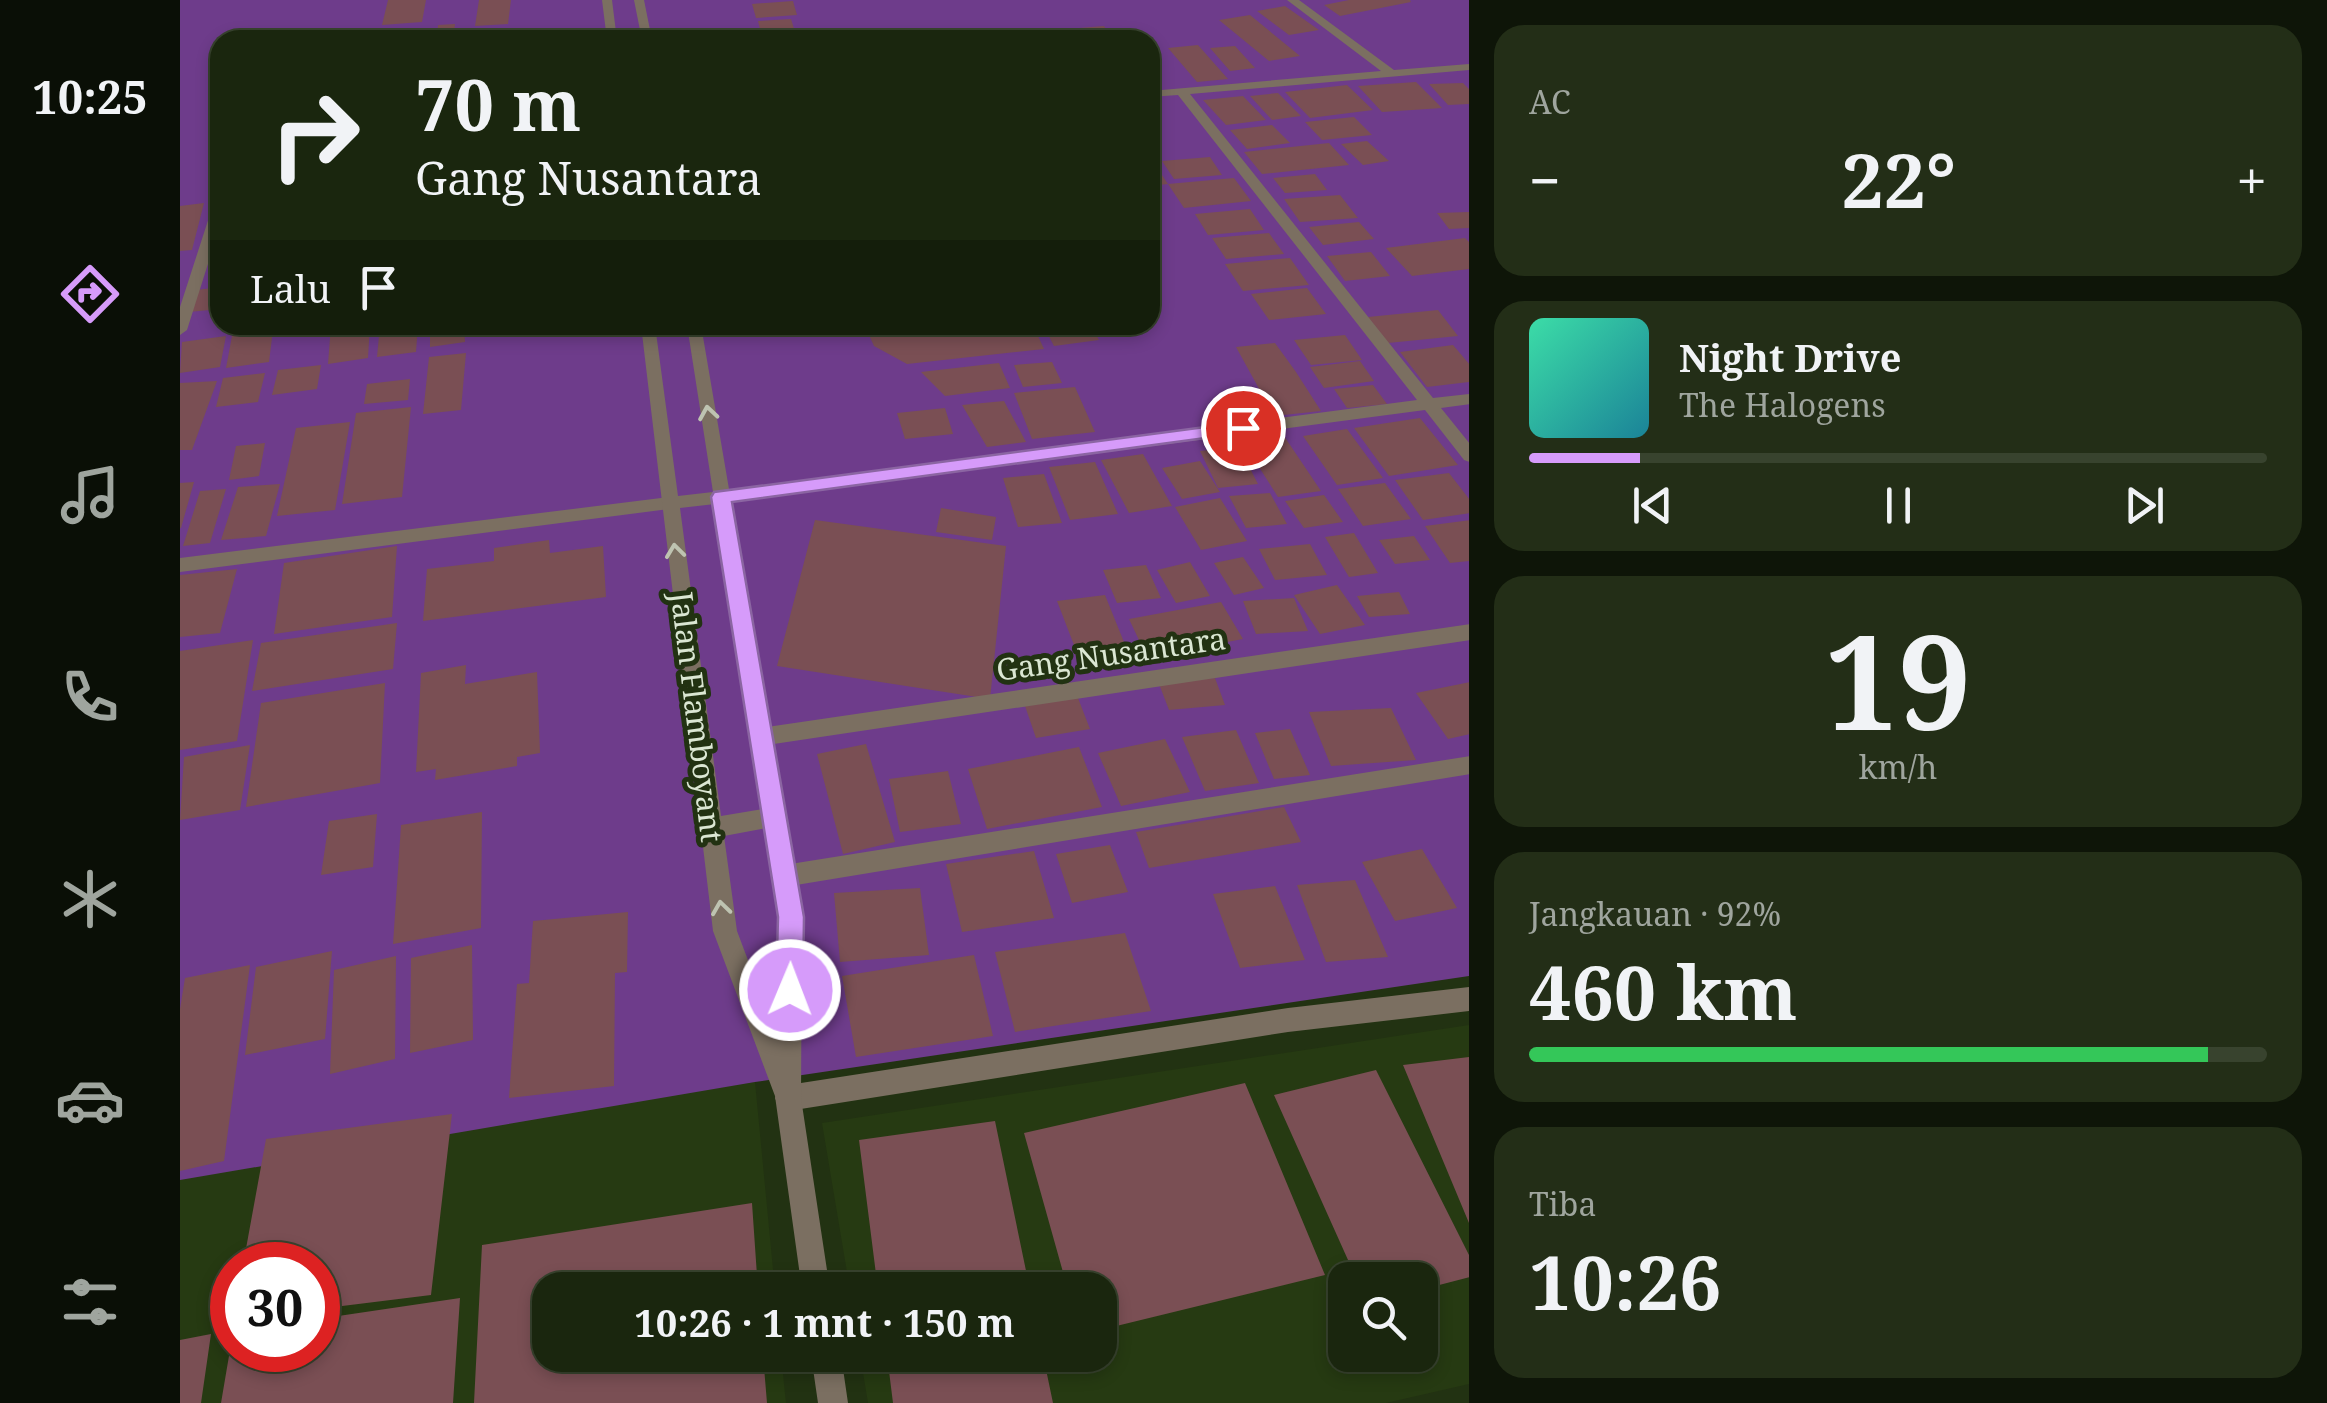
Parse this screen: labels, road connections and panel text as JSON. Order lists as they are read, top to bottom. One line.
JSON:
{"streets":{"street":["Gang Nusantara","Jalan Flamboyant"]},"crossings":[["Gang Nusantara","Jalan Flamboyant"]],"page":{"tabs":"10:25","tile":["AC",["19","km/h"],["Jangkauan · 92%","460 km"],["Tiba","10:26"]],"turn":["70 m","Gang Nusantara"],"heat":["−","22°","+"],"then":"Lalu","song":["Night Drive","The Halogens"],"limit":"30","trip":"10:26 · 1 mnt · 150 m"}}
